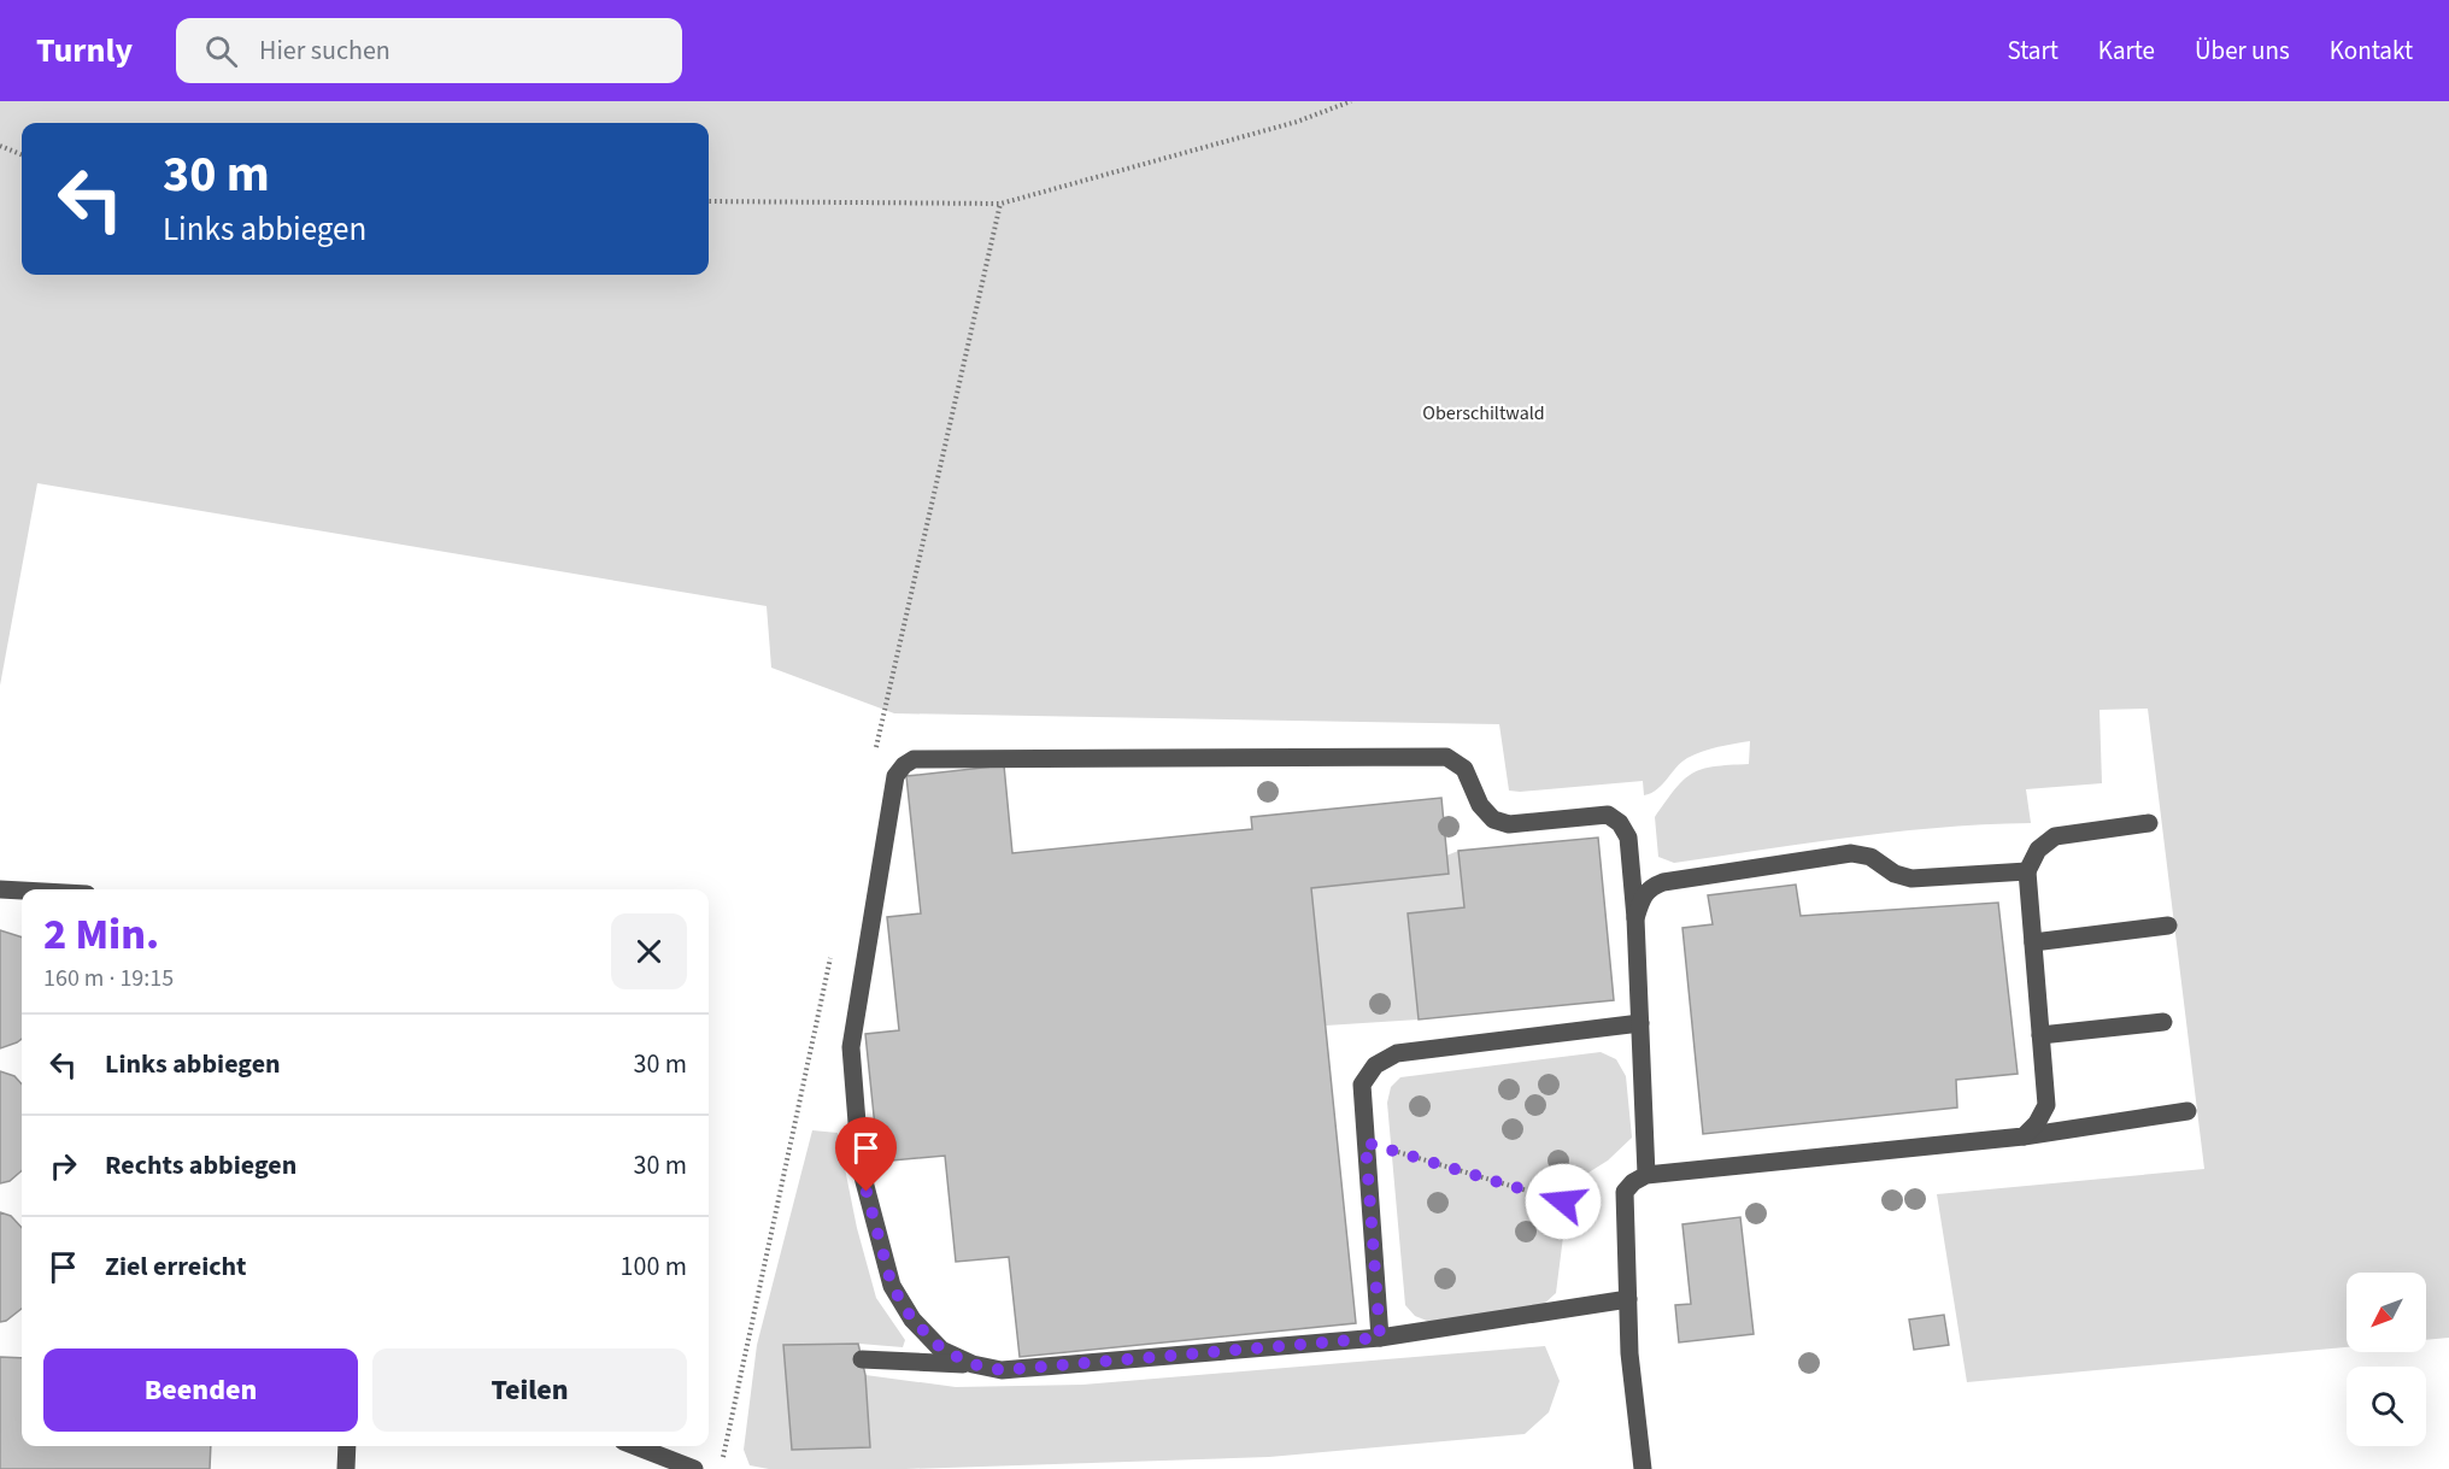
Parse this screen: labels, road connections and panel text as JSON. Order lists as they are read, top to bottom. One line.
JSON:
{"parks":["Oberschiltwald"],"north":"bottom left","page":{"header":"Turnly","search":"Hier suchen","nav":["Start","Karte","Über uns","Kontakt"],"turn":["30 m","Links abbiegen"],"heading":["2 Min.","160 m · 19:15"],"list":[{"name":"Links abbiegen","value":"30 m"},{"name":"Rechts abbiegen","value":"30 m"},{"name":"Ziel erreicht","value":"100 m"}],"buttons":["Beenden","Teilen"]}}
